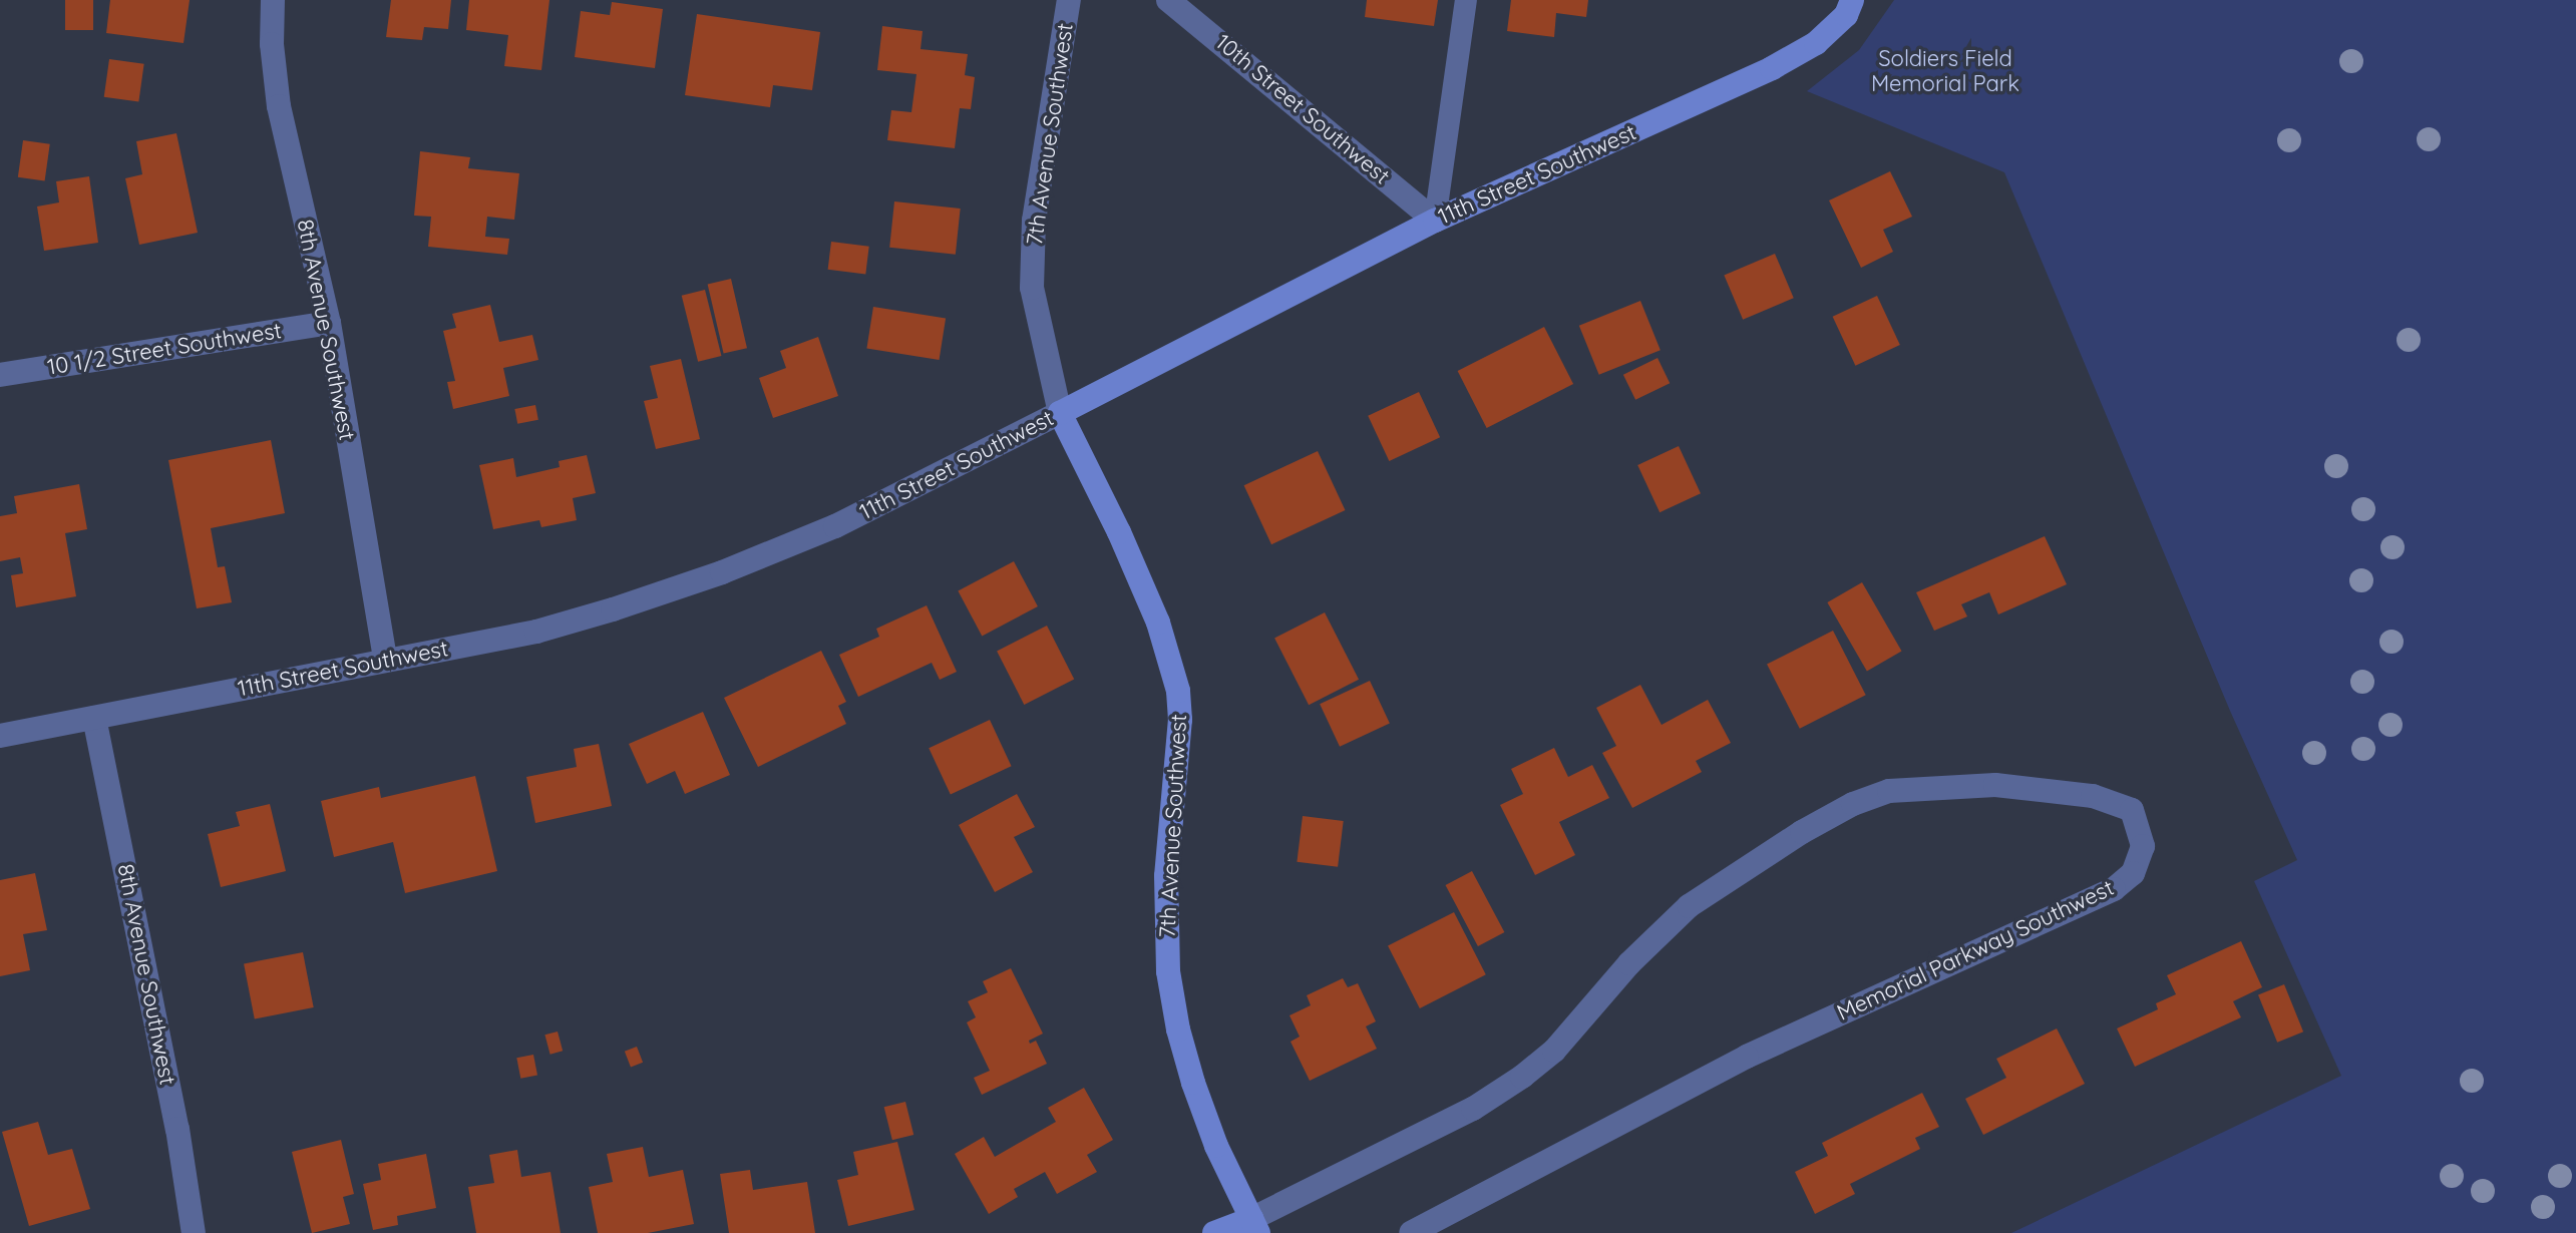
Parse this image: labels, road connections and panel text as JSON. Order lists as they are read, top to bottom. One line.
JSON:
{"streets":{"street":["10th Street Southwest","7th Avenue Southwest","11th Street Southwest","8th Avenue Southwest","10 1/2 Street Southwest","Memorial Parkway Southwest"]},"crossings":[["10th Street Southwest","11th Street Southwest"],["7th Avenue Southwest","11th Street Southwest"],["7th Avenue Southwest","Memorial Parkway Southwest"],["11th Street Southwest","8th Avenue Southwest"],["8th Avenue Southwest","10 1/2 Street Southwest"]],"parks":["Soldiers Field Memorial Park"]}
